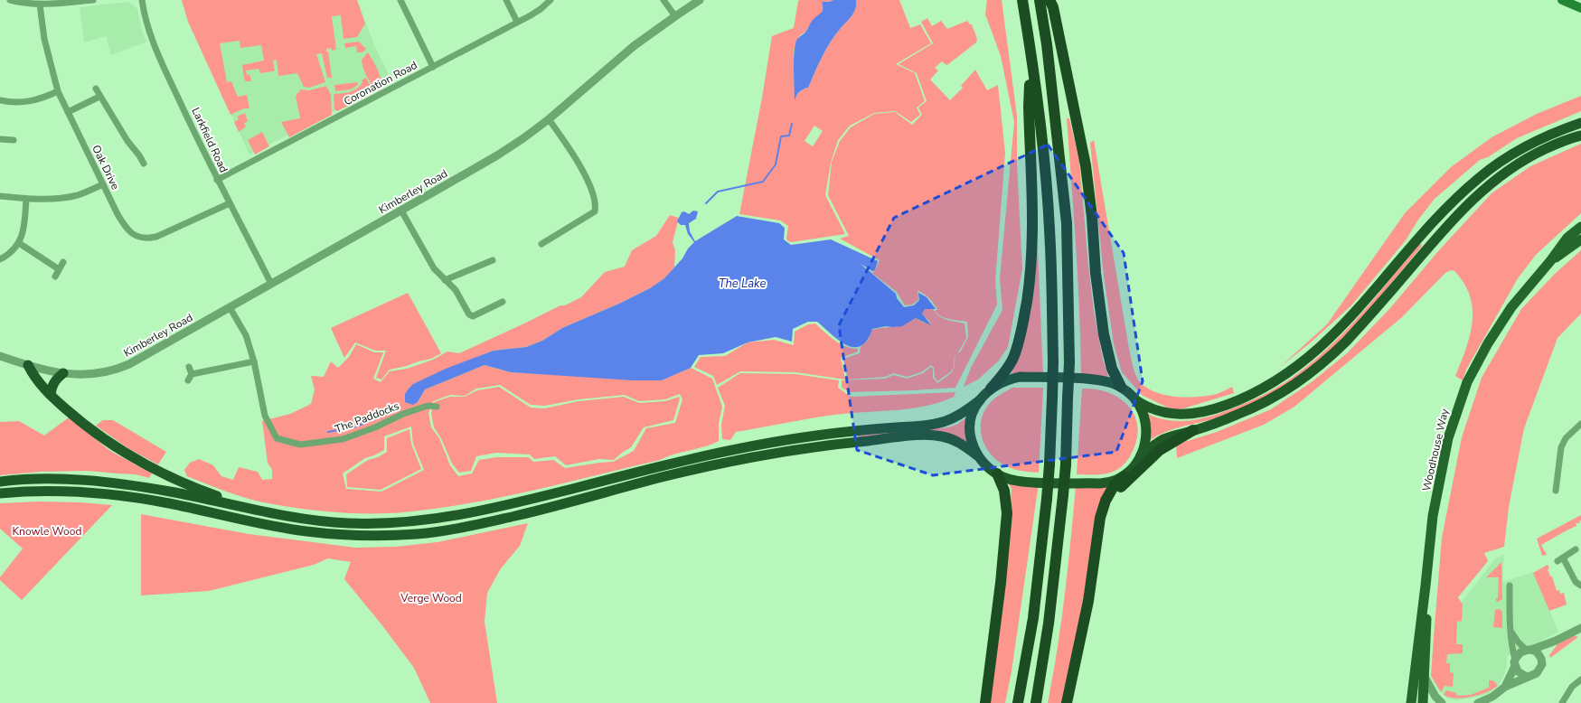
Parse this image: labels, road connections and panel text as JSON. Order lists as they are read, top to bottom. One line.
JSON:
{"streets":{"main road":["Woodhouse Way"],"street":["Coronation Road","Larkfield Road","Oak Drive","Kimberley Road","The Paddocks"]},"crossings":[["Coronation Road","Larkfield Road"],["Larkfield Road","Oak Drive"],["Larkfield Road","Kimberley Road"],["Kimberley Road","The Paddocks"]],"water":["The Lake"],"parks":["Knowle Wood","Verge Wood"]}
